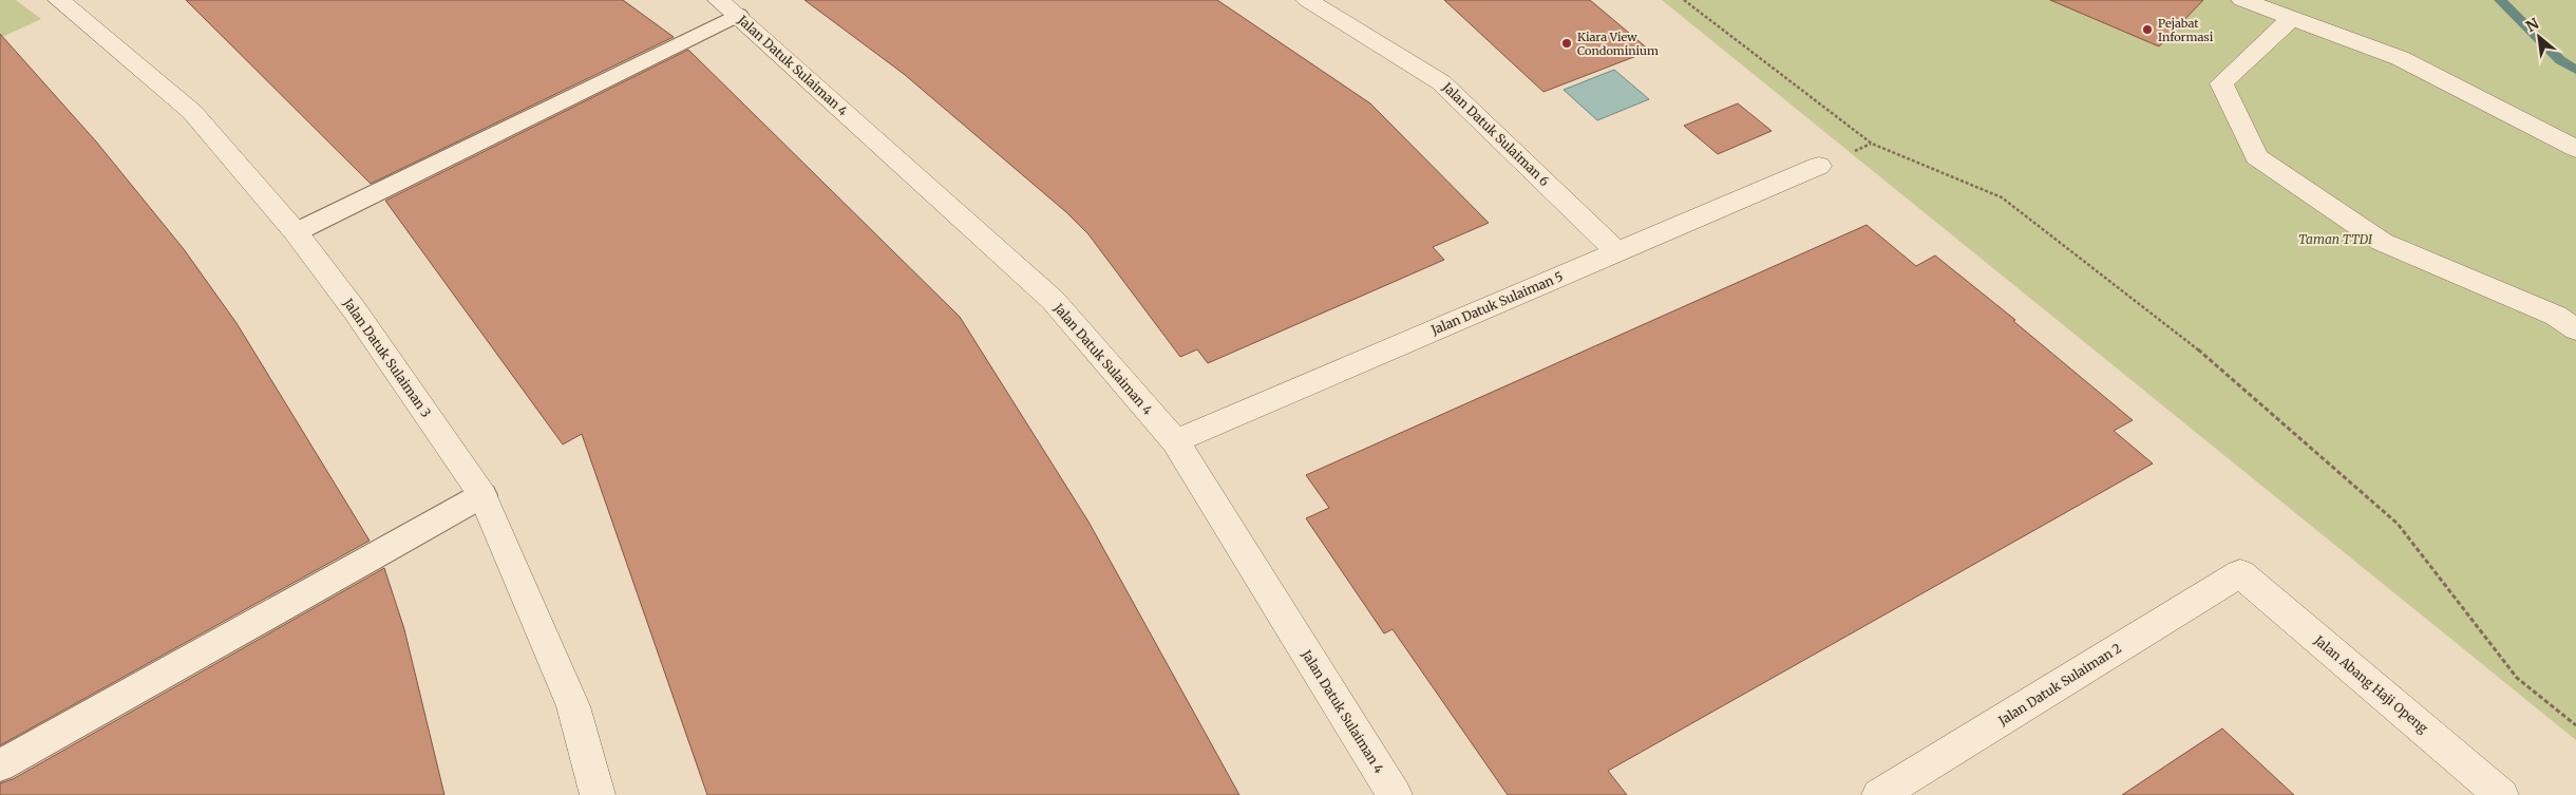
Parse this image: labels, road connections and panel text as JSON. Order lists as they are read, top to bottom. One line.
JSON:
{"streets":{"street":["Jalan Datuk Sulaiman 4","Jalan Datuk Sulaiman 6","Jalan Datuk Sulaiman 5","Jalan Datuk Sulaiman 3","Jalan Datuk Sulaiman 2","Jalan Abang Haji Openg"]},"crossings":[["Jalan Datuk Sulaiman 4","Jalan Datuk Sulaiman 5"],["Jalan Datuk Sulaiman 6","Jalan Datuk Sulaiman 5"],["Jalan Datuk Sulaiman 2","Jalan Abang Haji Openg"]],"parks":["Taman TTDI"],"places":["Pejabat Informasi","Kiara View Condominium"],"north":"top left"}
